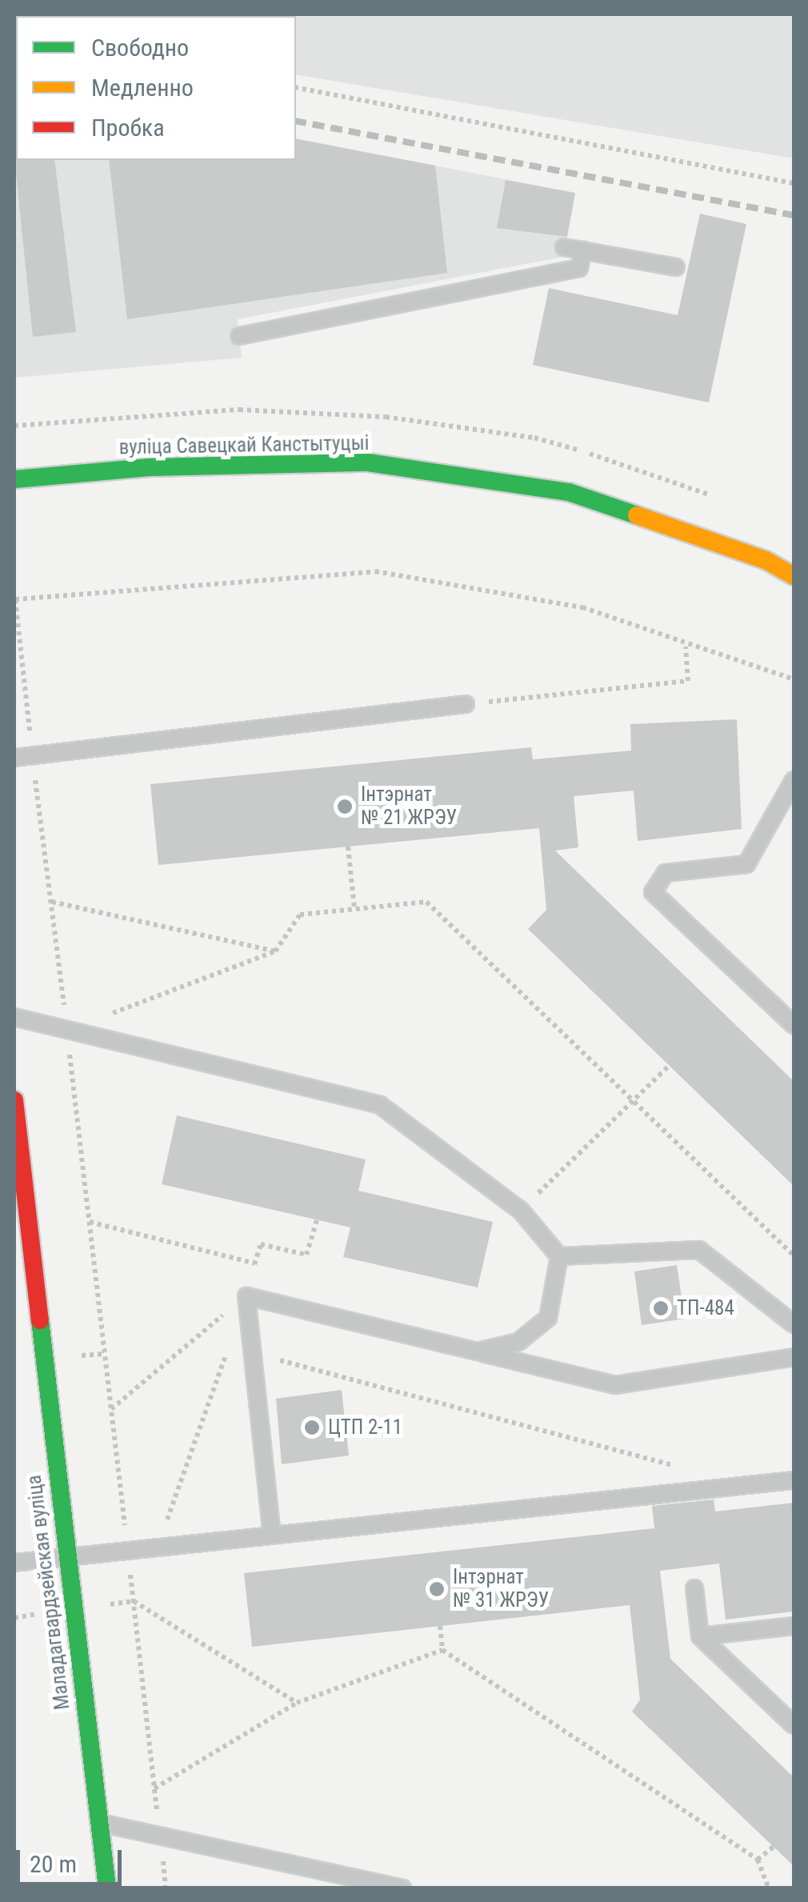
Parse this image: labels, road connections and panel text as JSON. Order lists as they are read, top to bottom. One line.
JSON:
{"streets":{"street":["вуліца Савецкай Канстытуцыі","Маладагвардзейская вуліца"]},"places":["Інтэрнат № 21 ЖРЭУ","ТП-484","ЦТП 2-11","Інтэрнат № 31 ЖРЭУ"],"legend":["Свободно","Медленно","Пробка"],"scale_bar":"20 m"}
